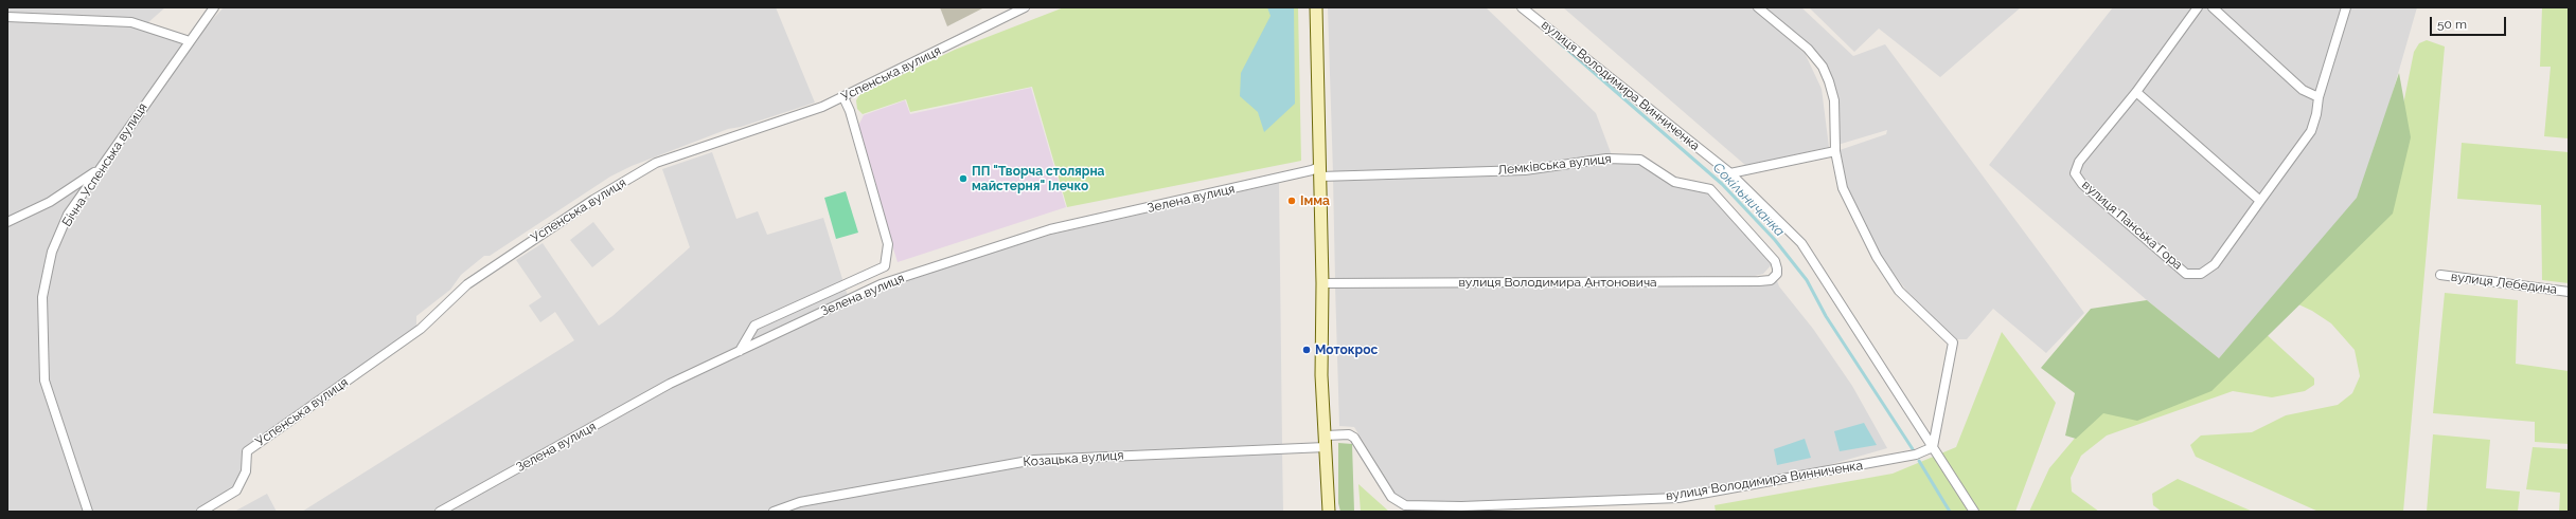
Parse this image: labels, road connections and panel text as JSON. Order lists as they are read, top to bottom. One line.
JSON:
{"streets":{"street":["Успенська вулиця","вулиця Володимира Винниченка","Бічна Успенська вулиця","Лемківська вулиця","Зелена вулиця","вулиця Панська Гора","вулиця Володимира Антоновича","вулиця Лебедина","Козацька вулиця"]},"crossings":[["вулиця Володимира Винниченка","Козацька вулиця"],["Лемківська вулиця","Зелена вулиця"],["Лемківська вулиця","вулиця Володимира Антоновича"]],"water":["Сокільничанка"],"places":["ПП \"Творча столярна майстерня\" Ілечко","Імма","Мотокрос"],"scale_bar":"50 m"}
